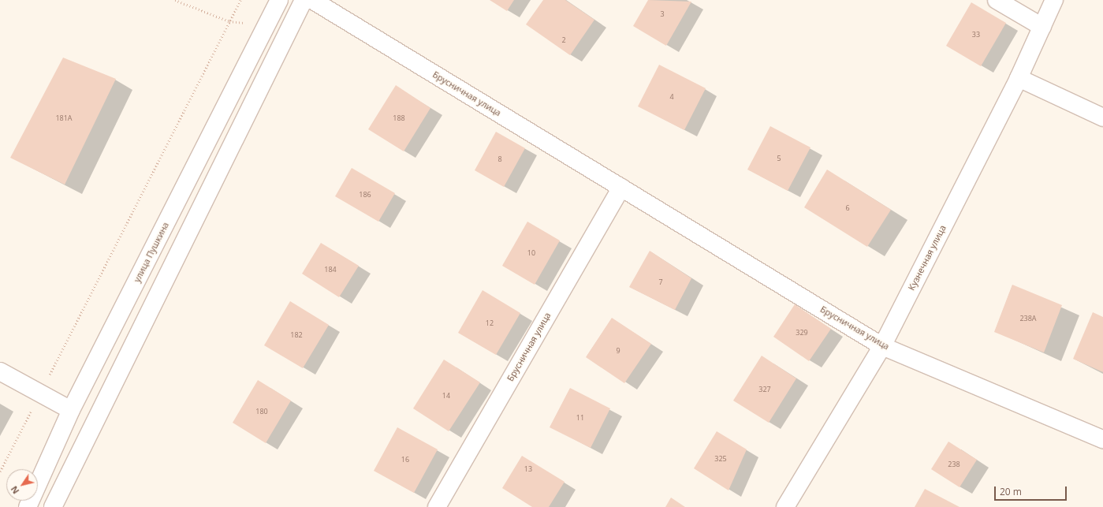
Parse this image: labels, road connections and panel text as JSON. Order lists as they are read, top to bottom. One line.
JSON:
{"streets":{"street":["Брусничная улица","улица Пушкина","Кузнечная улица"]},"crossings":[["Брусничная улица","Кузнечная улица"]],"house_numbers":["3","33","2","4","181А","188","5","8","186","6","10","184","7","238А","12","329","182","9","327","14","180","11","325","16","238","13"],"scale_bar":"20 m","north":"bottom left"}
